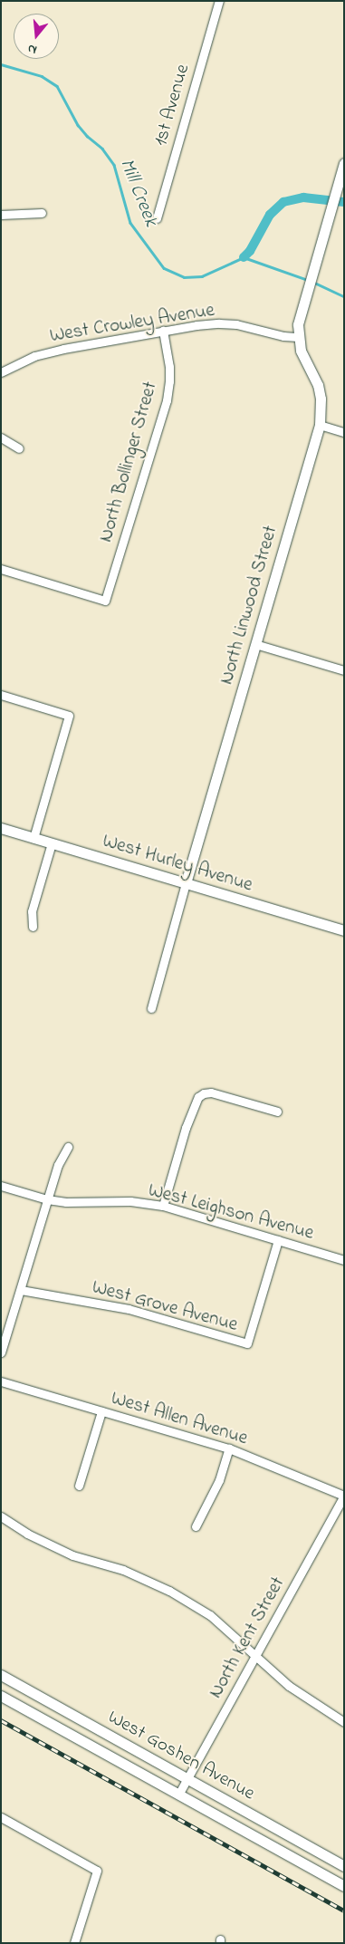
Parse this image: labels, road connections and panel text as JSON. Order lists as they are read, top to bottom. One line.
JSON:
{"streets":{"street":["1st Avenue","West Crowley Avenue","North Bollinger Street","North Linwood Street","West Hurley Avenue","West Leighson Avenue","West Grove Avenue","West Allen Avenue","North Kent Street","West Goshen Avenue"]},"crossings":[["West Crowley Avenue","North Bollinger Street"],["West Crowley Avenue","North Linwood Street"],["North Linwood Street","West Hurley Avenue"],["West Leighson Avenue","West Grove Avenue"],["West Allen Avenue","North Kent Street"],["North Kent Street","West Goshen Avenue"]],"water":["Mill Creek"],"north":"bottom"}
